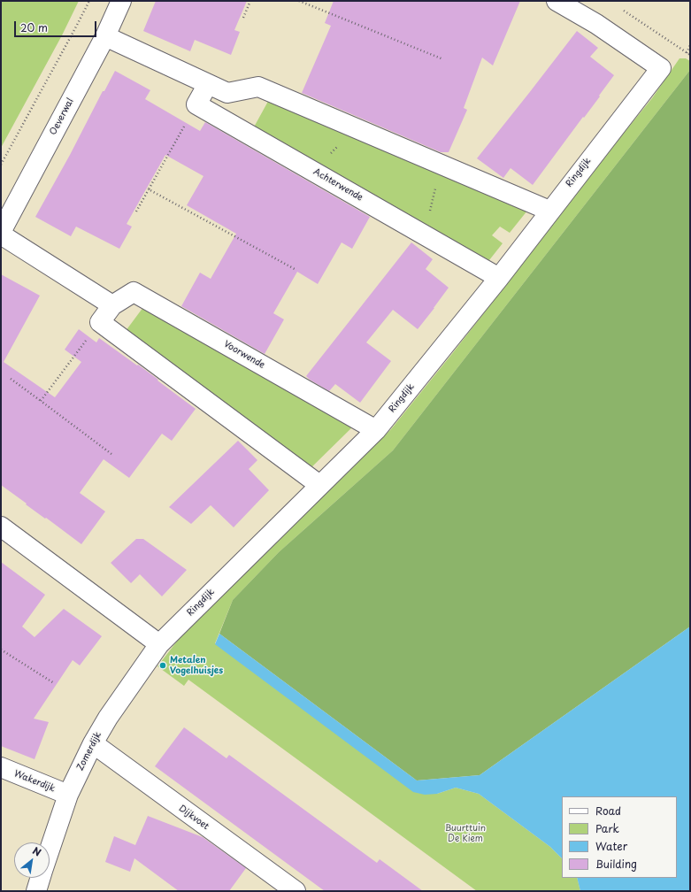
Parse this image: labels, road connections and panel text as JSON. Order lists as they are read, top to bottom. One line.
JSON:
{"streets":{"street":["Oeverwal","Ringdijk","Achterwende","Voorwende","Zomerdijk","Wakerdijk","Dijkvoet"]},"crossings":[["Ringdijk","Achterwende"],["Ringdijk","Voorwende"],["Ringdijk","Zomerdijk"],["Zomerdijk","Wakerdijk"],["Zomerdijk","Dijkvoet"]],"parks":["Buurttuin De Kiem"],"places":["Metalen Vogelhuisjes"],"legend":["Road","Park","Water","Building"],"scale_bar":"20 m","north":"top right"}
